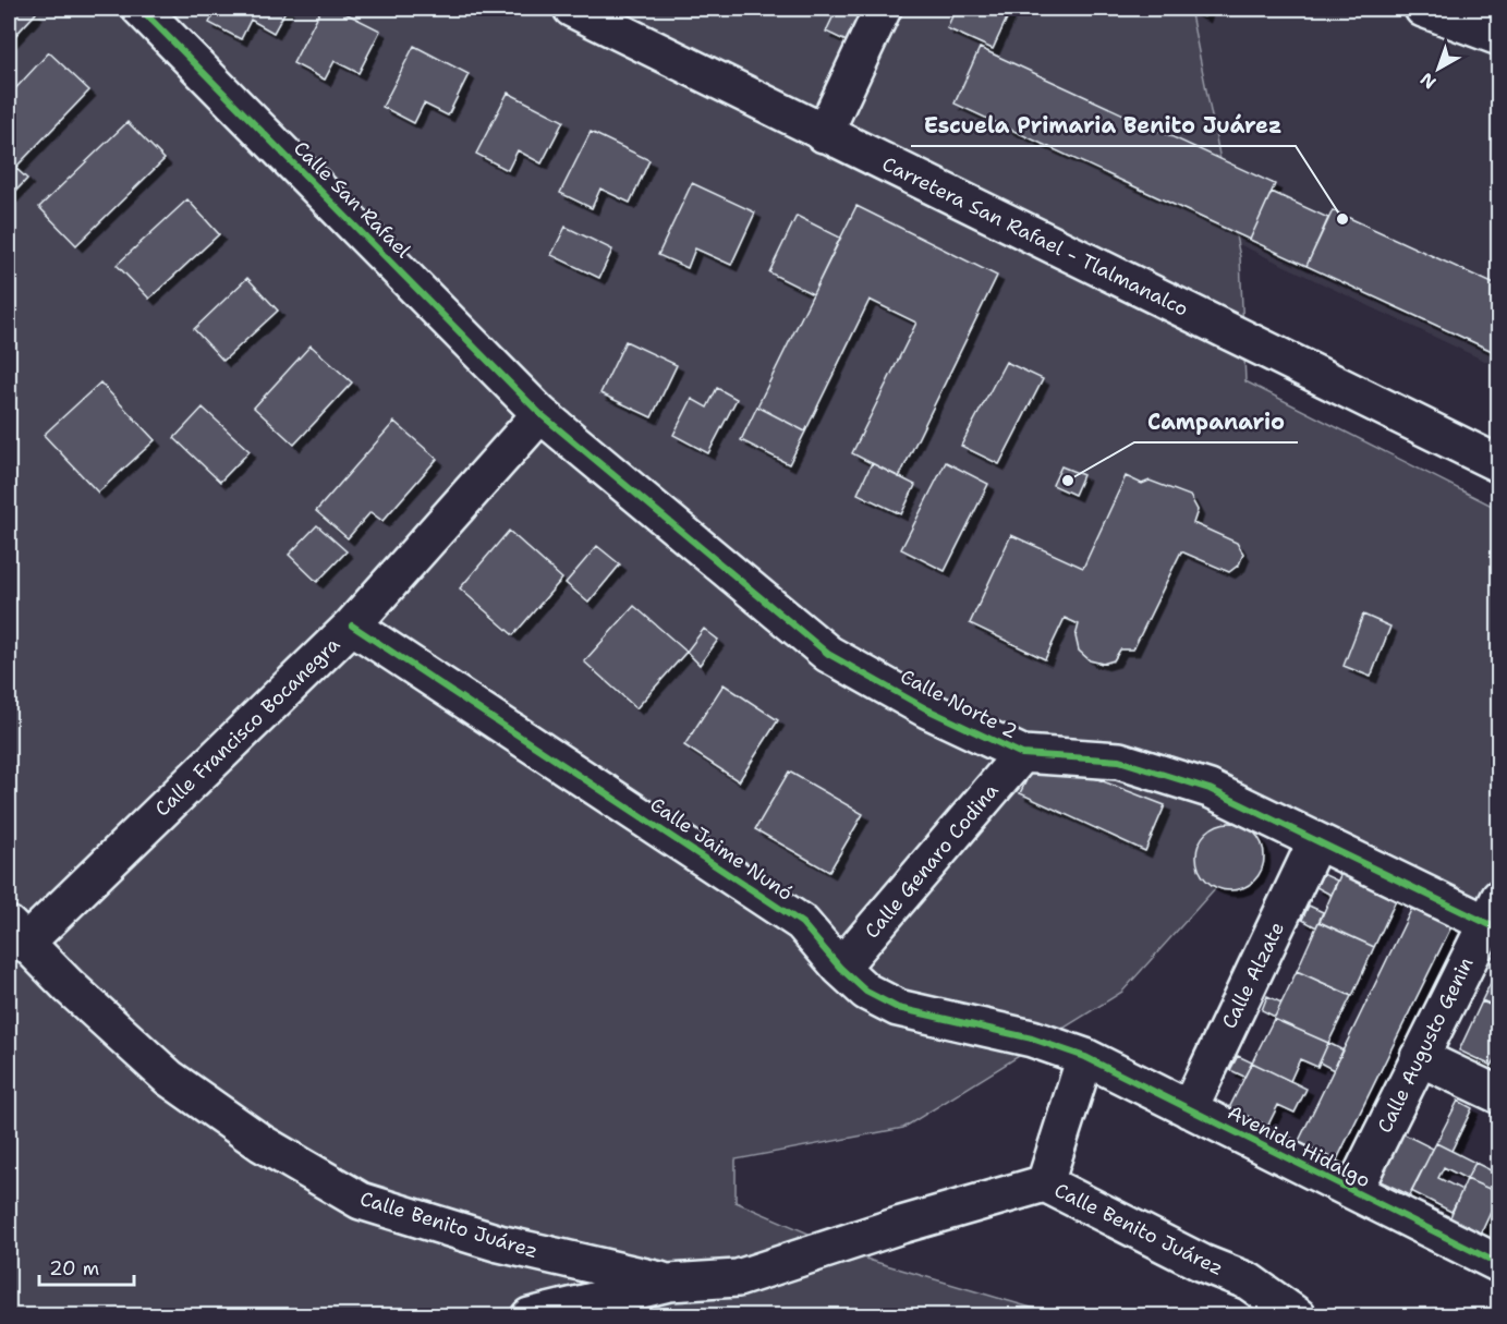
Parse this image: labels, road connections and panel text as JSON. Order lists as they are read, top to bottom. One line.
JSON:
{"streets":{"street":["Calle San Rafael","Carretera San Rafael - Tlalmanalco","Calle Norte 2","Calle Francisco Bocanegra","Calle Jaime Nunó","Calle Genaro Codina","Calle Alzate","Calle Augusto Genin","Avenida Hidalgo","Calle Benito Juárez"]},"crossings":[["Calle San Rafael","Calle Norte 2"],["Calle San Rafael","Calle Francisco Bocanegra"],["Calle Norte 2","Calle Francisco Bocanegra"],["Calle Norte 2","Calle Genaro Codina"],["Calle Norte 2","Calle Alzate"],["Calle Norte 2","Calle Augusto Genin"],["Calle Francisco Bocanegra","Calle Jaime Nunó"],["Calle Francisco Bocanegra","Calle Benito Juárez"],["Calle Jaime Nunó","Calle Genaro Codina"],["Calle Jaime Nunó","Avenida Hidalgo"],["Calle Alzate","Avenida Hidalgo"],["Calle Augusto Genin","Avenida Hidalgo"]],"places":["Escuela Primaria Benito Juárez","Campanario"],"scale_bar":"20 m","north":"bottom left"}
